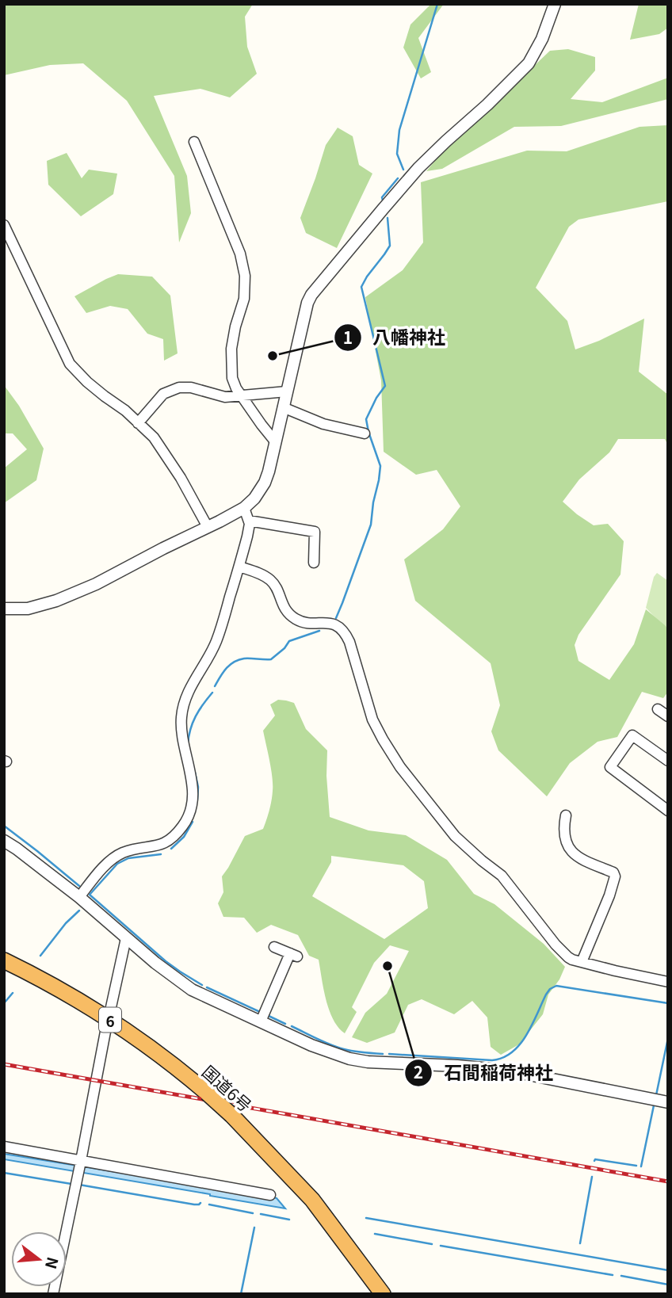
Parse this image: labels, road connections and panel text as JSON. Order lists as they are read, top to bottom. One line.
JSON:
{"streets":{"highway":["6","国道6号"]},"places":["八幡神社","石間稲荷神社"],"north":"right"}
